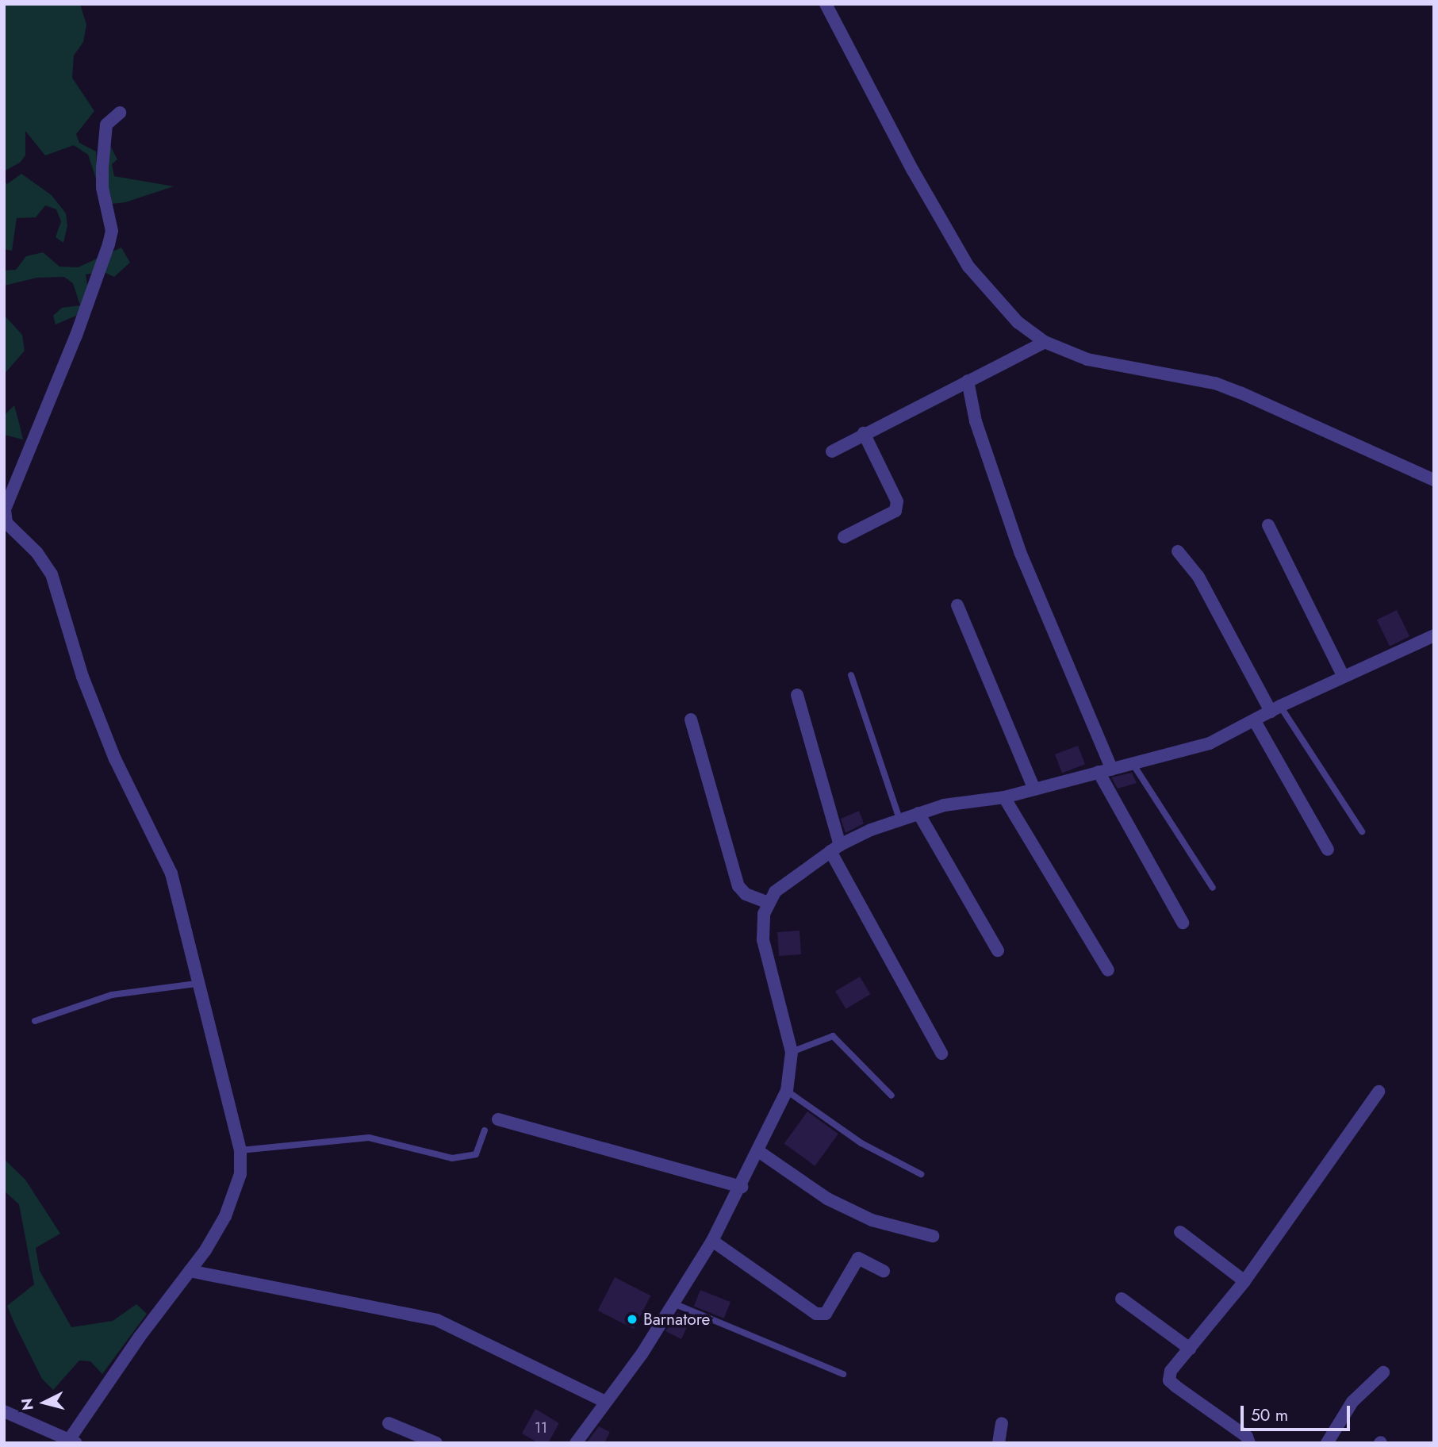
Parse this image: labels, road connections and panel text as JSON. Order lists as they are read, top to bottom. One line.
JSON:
{"places":["Barnatore"],"house_numbers":["11"],"scale_bar":"50 m","north":"left"}
